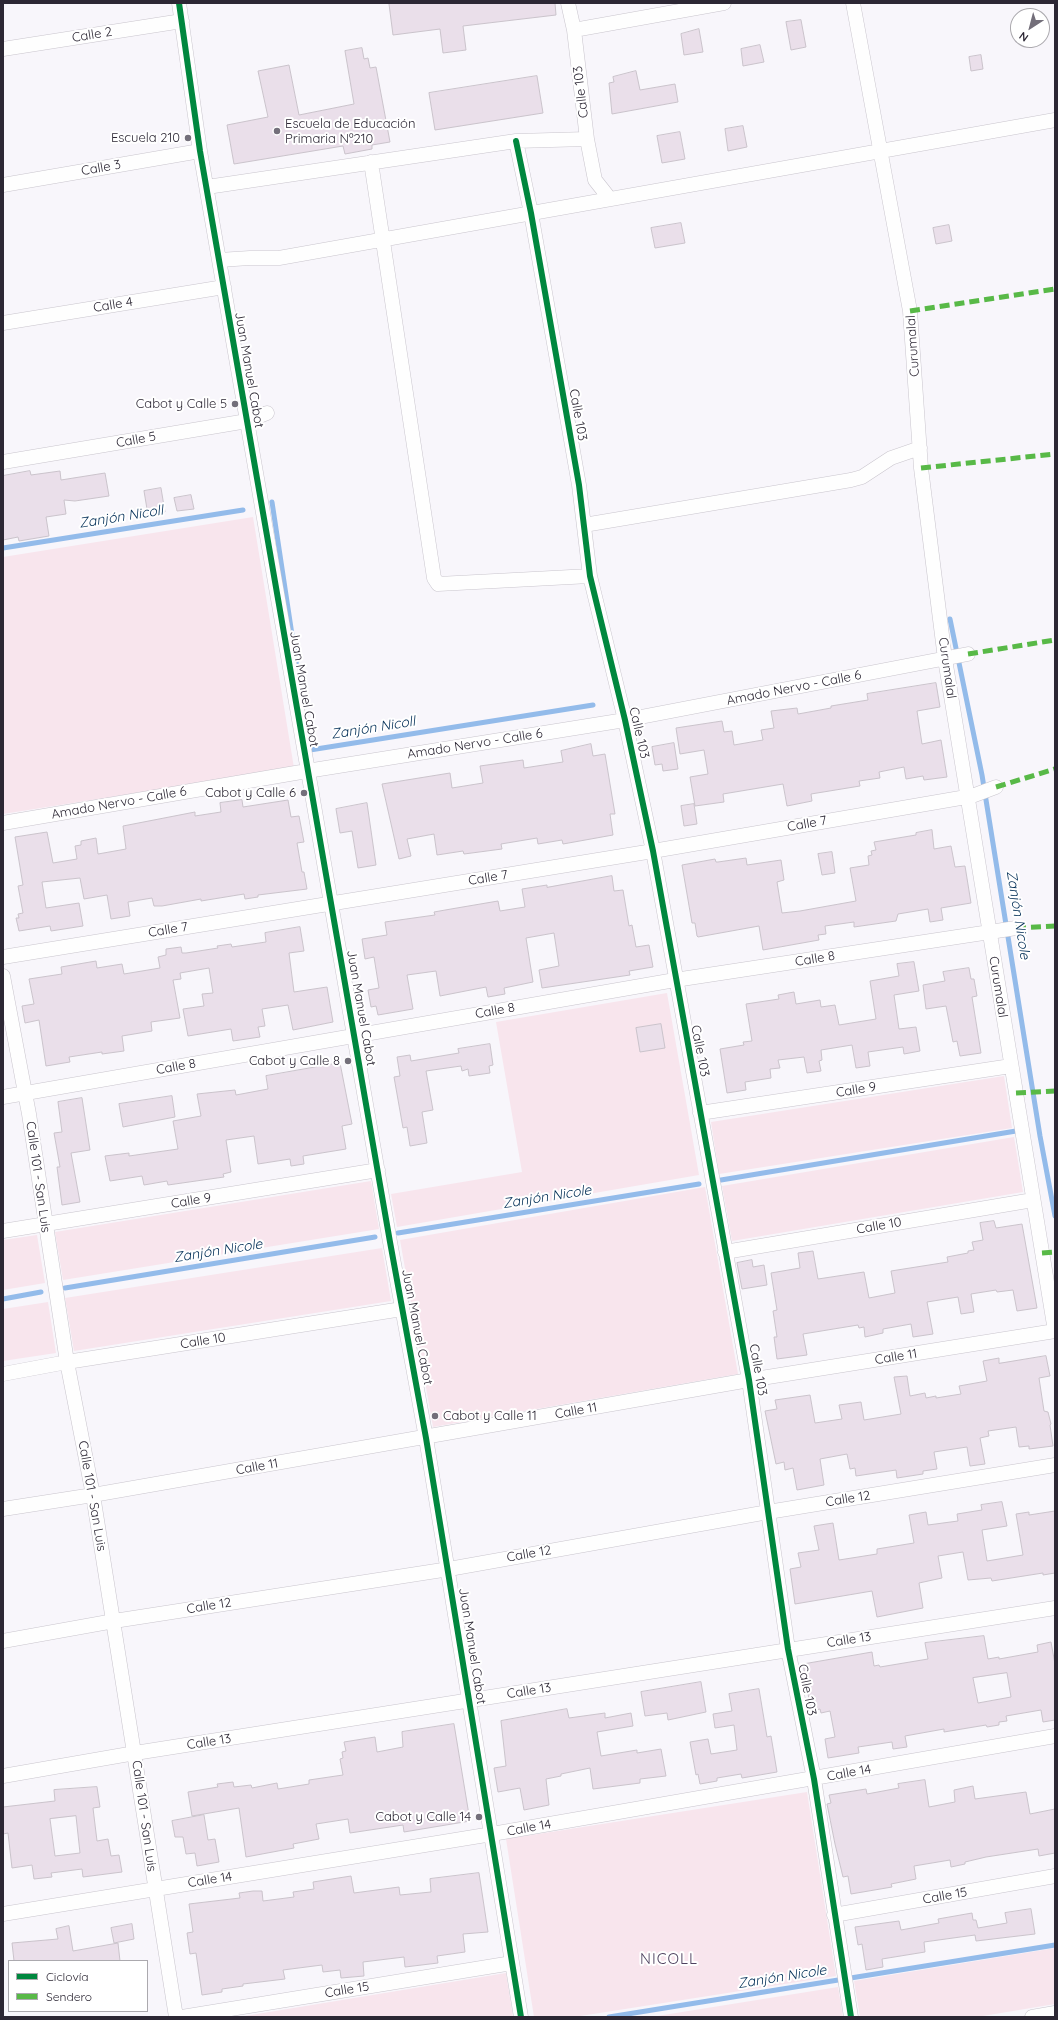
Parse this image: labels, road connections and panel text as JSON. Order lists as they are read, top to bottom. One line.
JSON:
{"streets":{"street":["Calle 2","Calle 103","Calle 3","Calle 4","Curumalal","Juan Manuel Cabot","Calle 5","Amado Nervo - Calle 6","Calle 7","Calle 8","Calle 9","Calle 101 - San Luis","Calle 10","Calle 11","Calle 12","Calle 13","Calle 14","Calle 15"]},"crossings":[["Calle 2","Juan Manuel Cabot"],["Calle 103","Amado Nervo - Calle 6"],["Calle 103","Calle 7"],["Calle 103","Calle 8"],["Calle 103","Calle 9"],["Calle 103","Calle 10"],["Calle 103","Calle 11"],["Calle 103","Calle 12"],["Calle 103","Calle 13"],["Calle 103","Calle 14"],["Calle 103","Calle 15"],["Calle 3","Juan Manuel Cabot"],["Calle 4","Juan Manuel Cabot"],["Curumalal","Amado Nervo - Calle 6"],["Curumalal","Calle 7"],["Curumalal","Calle 8"],["Curumalal","Calle 9"],["Curumalal","Calle 10"],["Curumalal","Calle 11"],["Juan Manuel Cabot","Calle 5"],["Juan Manuel Cabot","Amado Nervo - Calle 6"],["Juan Manuel Cabot","Calle 7"],["Juan Manuel Cabot","Calle 8"],["Juan Manuel Cabot","Calle 9"],["Juan Manuel Cabot","Calle 10"],["Juan Manuel Cabot","Calle 11"],["Juan Manuel Cabot","Calle 12"],["Juan Manuel Cabot","Calle 13"],["Juan Manuel Cabot","Calle 14"],["Juan Manuel Cabot","Calle 15"],["Calle 8","Calle 101 - San Luis"],["Calle 9","Calle 101 - San Luis"],["Calle 101 - San Luis","Calle 10"],["Calle 101 - San Luis","Calle 11"],["Calle 101 - San Luis","Calle 12"],["Calle 101 - San Luis","Calle 13"],["Calle 101 - San Luis","Calle 14"]],"districts":["NICOLL"],"water":["Zanjón Nicoll","Zanjón Nicole"],"places":["Escuela de Educación Primaria Nº210","Escuela 210","Cabot y Calle 5","Cabot y Calle 6","Cabot y Calle 8","Cabot y Calle 11","Cabot y Calle 14"],"legend":["Ciclovía","Sendero"],"north":"bottom left"}
